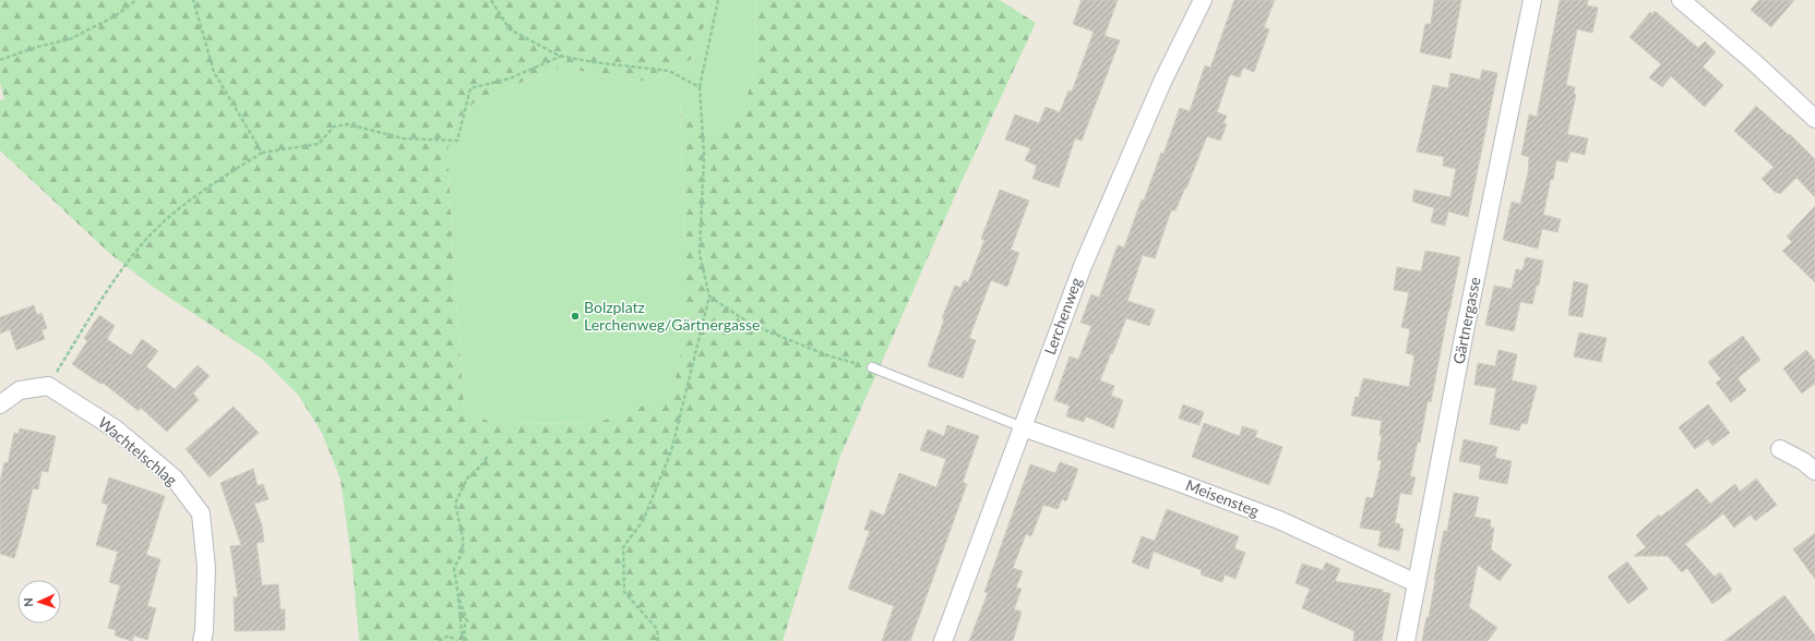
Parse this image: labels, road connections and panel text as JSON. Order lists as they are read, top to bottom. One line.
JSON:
{"streets":{"street":["Lerchenweg","Gärtnergasse","Wachtelschlag","Meisensteg"]},"crossings":[["Lerchenweg","Meisensteg"],["Gärtnergasse","Meisensteg"]],"places":["Bolzplatz Lerchenweg/Gärtnergasse"],"north":"left"}
